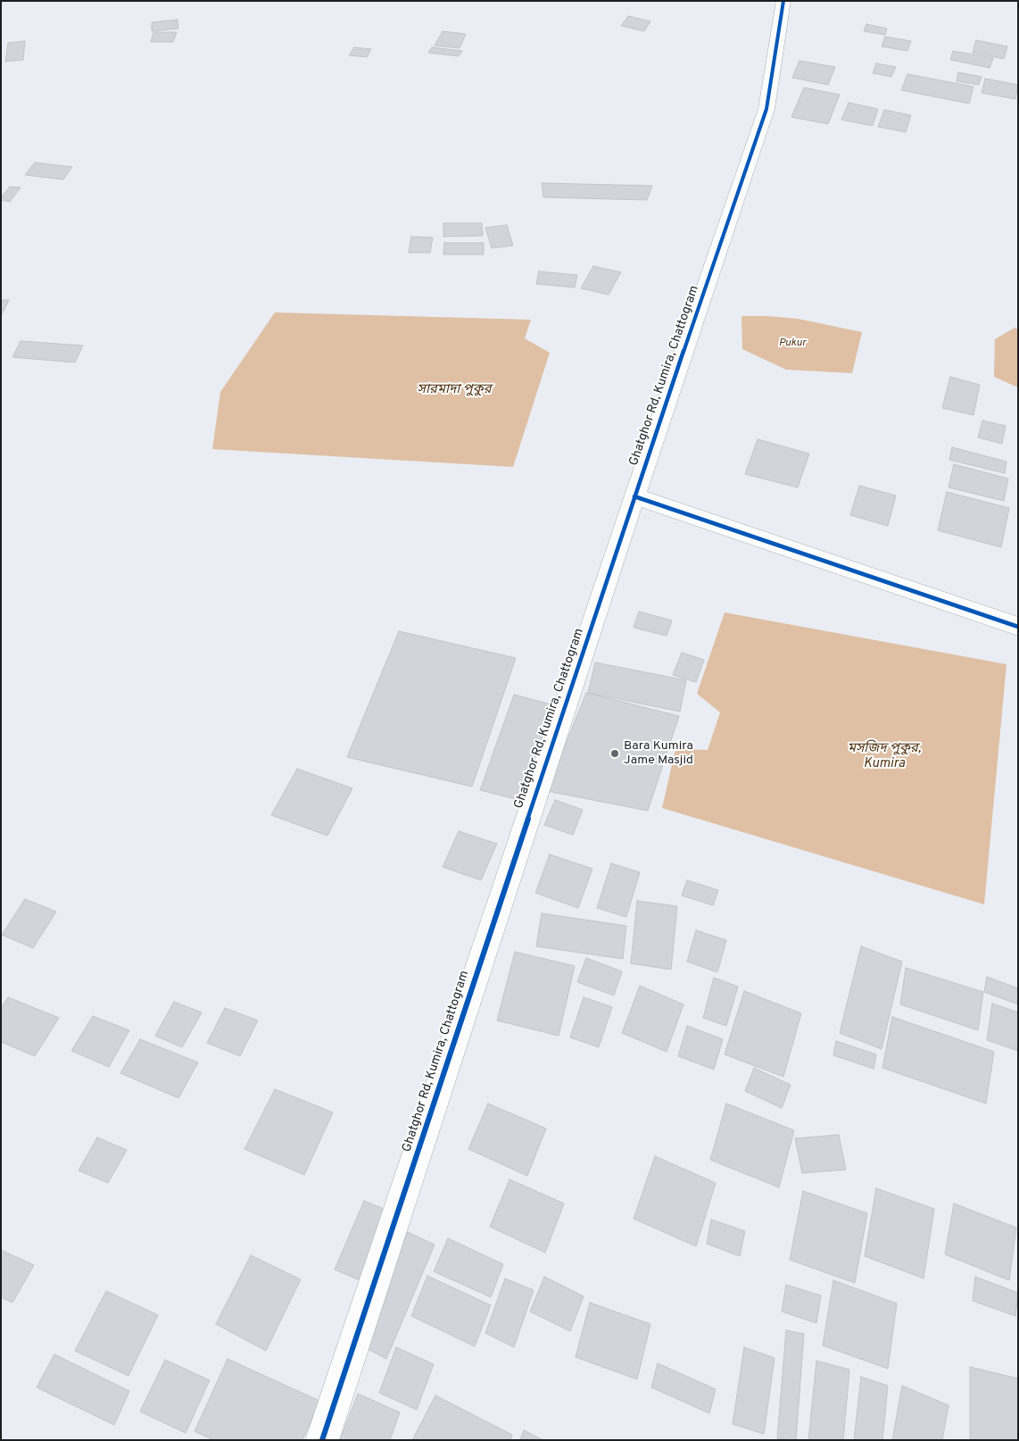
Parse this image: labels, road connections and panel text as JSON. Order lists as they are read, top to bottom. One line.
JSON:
{"streets":{"street":["Ghatghor Rd, Kumira, Chattogram"]},"water":["Pukur","সারমাদা পুকুর","মসজিদ পুকুর, Kumira"],"places":["Bara Kumira Jame Masjid"]}
